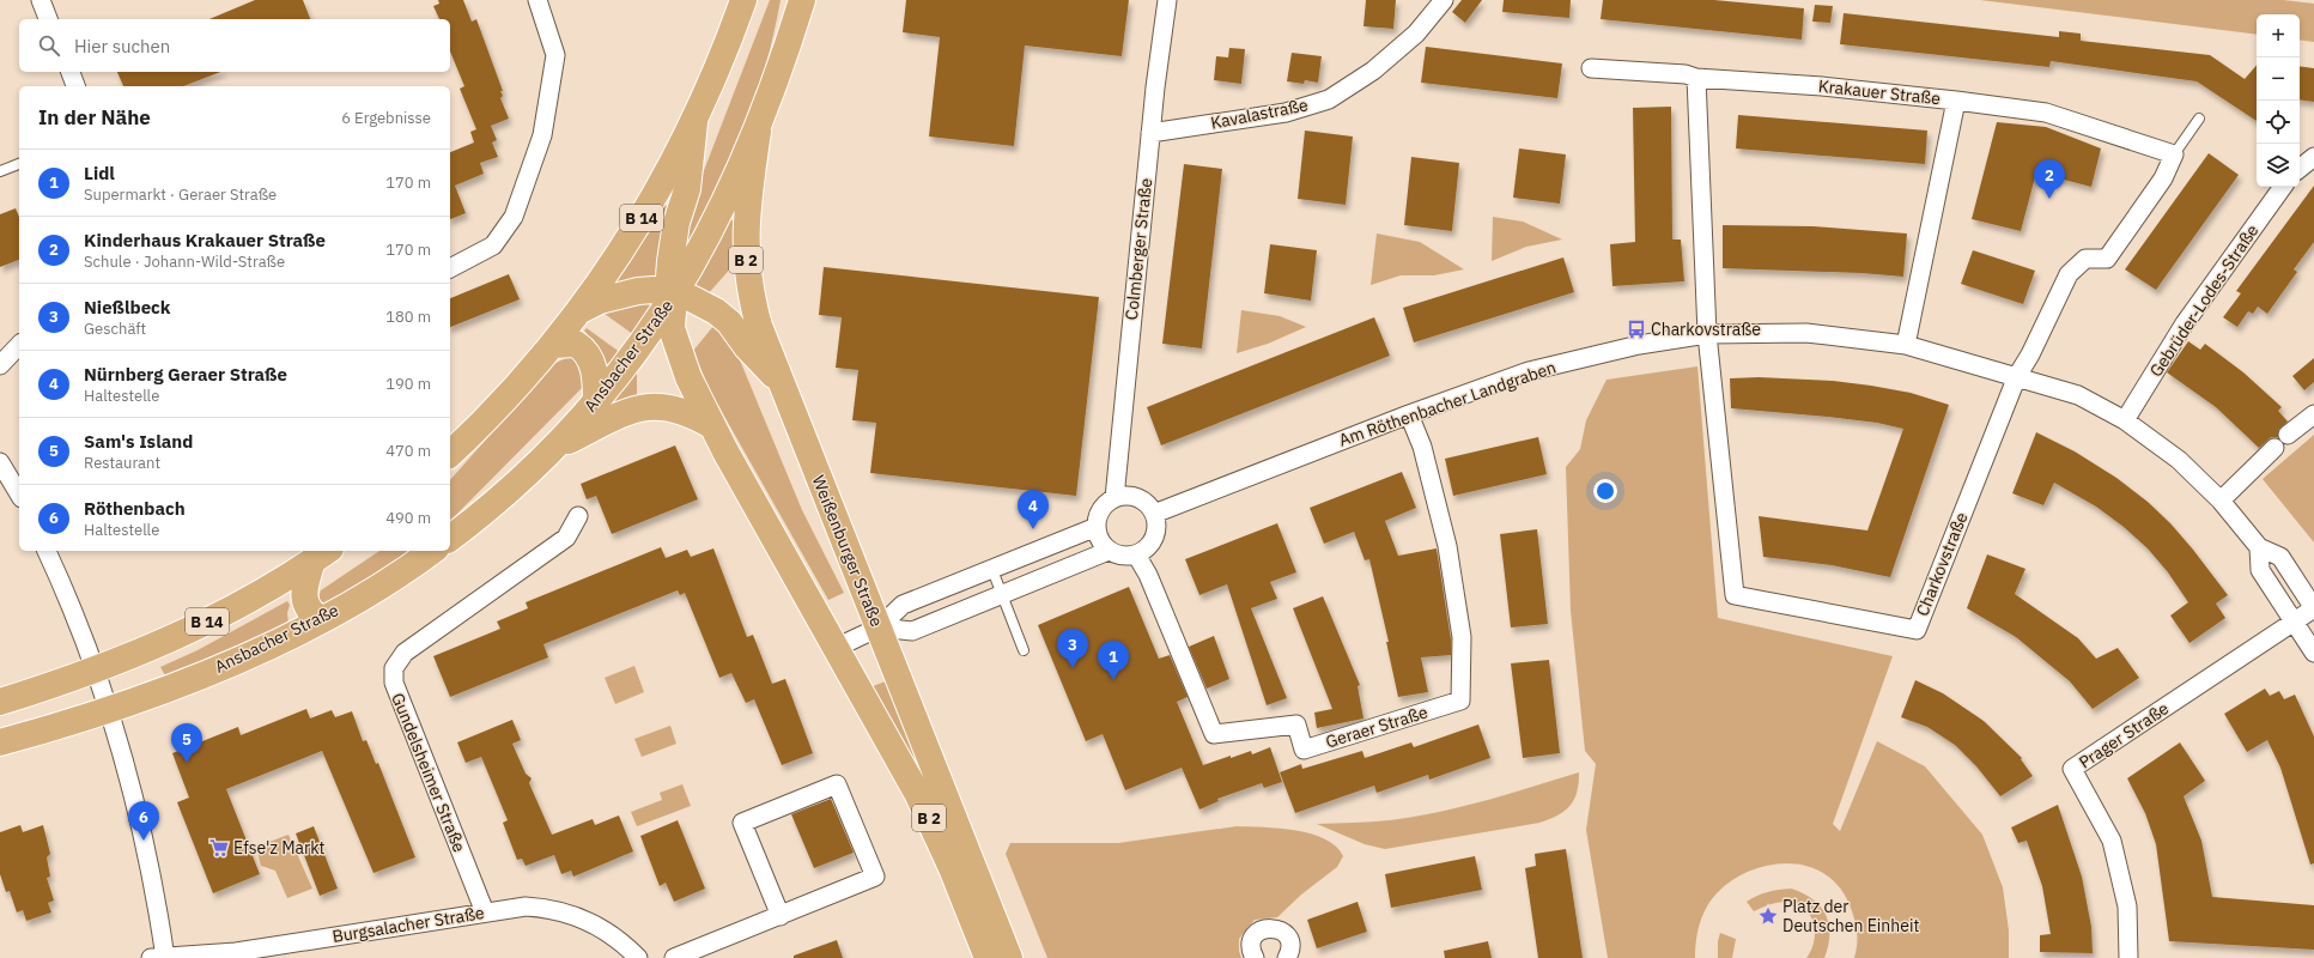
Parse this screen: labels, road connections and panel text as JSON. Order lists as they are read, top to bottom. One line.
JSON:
{"streets":{"main road":["B 14","B 2","Ansbacher Straße","Weißenburger Straße"],"street":["Krakauer Straße","Kavalastraße","Colmberger Straße","Gebrüder-Lodes-Straße","Am Röthenbacher Landgraben","Charkovstraße","Geraer Straße","Prager Straße","Gundelsheimer Straße","Burgsalacher Straße"]},"crossings":[["Krakauer Straße","Am Röthenbacher Landgraben"],["Kavalastraße","Colmberger Straße"],["B 14","B 2"],["B 14","Ansbacher Straße"],["Colmberger Straße","Am Röthenbacher Landgraben"],["Colmberger Straße","Geraer Straße"],["B 2","Ansbacher Straße"],["B 2","Weißenburger Straße"],["Gebrüder-Lodes-Straße","Am Röthenbacher Landgraben"],["Ansbacher Straße","Weißenburger Straße"],["Am Röthenbacher Landgraben","Charkovstraße"],["Am Röthenbacher Landgraben","Geraer Straße"],["Gundelsheimer Straße","Burgsalacher Straße"]],"places":{"bus stop":["Charkovstraße"],"supermarket":["Efse'z Markt"],"place":["Platz der Deutschen Einheit"]},"page":{"map_buttons":["+","−"],"search":"Hier suchen","heading":["In der Nähe","6 Ergebnisse"],"list":[{"mark":"1","name":"Lidl","note":"Supermarkt · Geraer Straße","value":"170 m"},{"mark":"2","name":"Kinderhaus Krakauer Straße","note":"Schule · Johann-Wild-Straße","value":"170 m"},{"mark":"3","name":"Nießlbeck","note":"Geschäft","value":"180 m"},{"mark":"4","name":"Nürnberg Geraer Straße","note":"Haltestelle","value":"190 m"},{"mark":"5","name":"Sam's Island","note":"Restaurant","value":"470 m"},{"mark":"6","name":"Röthenbach","note":"Haltestelle","value":"490 m"}],"pins":["2","4","3","1","5","6"]}}
